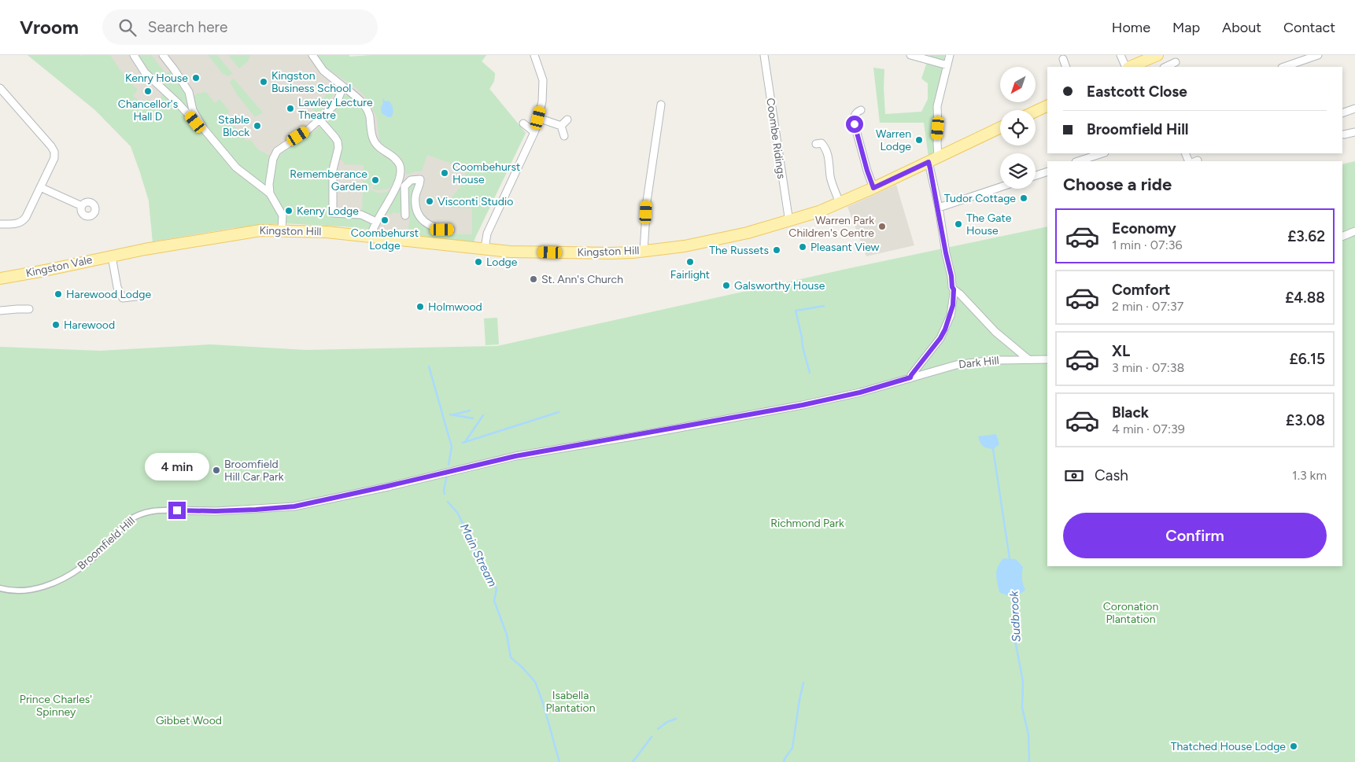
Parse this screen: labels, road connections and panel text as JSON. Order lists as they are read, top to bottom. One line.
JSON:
{"streets":{"main road":["Kingston Hill","Kingston Vale"],"street":["Coombe Ridings","Dark Hill","Broomfield Hill"]},"crossings":[["Coombe Ridings","Kingston Hill"],["Kingston Hill","Kingston Vale"],["Dark Hill","Broomfield Hill"]],"water":["Main Stream","Sudbrook"],"parks":["Richmond Park","Coronation Plantation","Isabella Plantation","Prince Charles' Spinney","Gibbet Wood"],"places":["Kenry House","Kingston Business School","Chancellor's Hall D","Lawley Lecture Theatre","Stable Block","Warren Lodge","Coombehurst House","Rememberance Garden","Tudor Cottage","Visconti Studio","Kenry Lodge","Coombehurst Lodge","The Gate House","Warren Park Children's Centre","Pleasant View","The Russets","Lodge","Fairlight","St. Ann's Church","Galsworthy House","Harewood Lodge","Holmwood","Harewood","Broomfield Hill Car Park","Thatched House Lodge"],"north":"bottom left","page":{"header":"Vroom","search":"Search here","nav":["Home","Map","About","Contact"],"banner":["Eastcott Close","Broomfield Hill"],"heading":"Choose a ride","list":[{"name":"Economy","note":"1 min · 07:36","value":"£3.62"},{"name":"Comfort","note":"2 min · 07:37","value":"£4.88"},{"name":"XL","note":"3 min · 07:38","value":"£6.15"},{"name":"Black","note":"4 min · 07:39","value":"£3.08"}],"bubble":"4 min","pay":["Cash","1.3 km"],"buttons":"Confirm"}}
